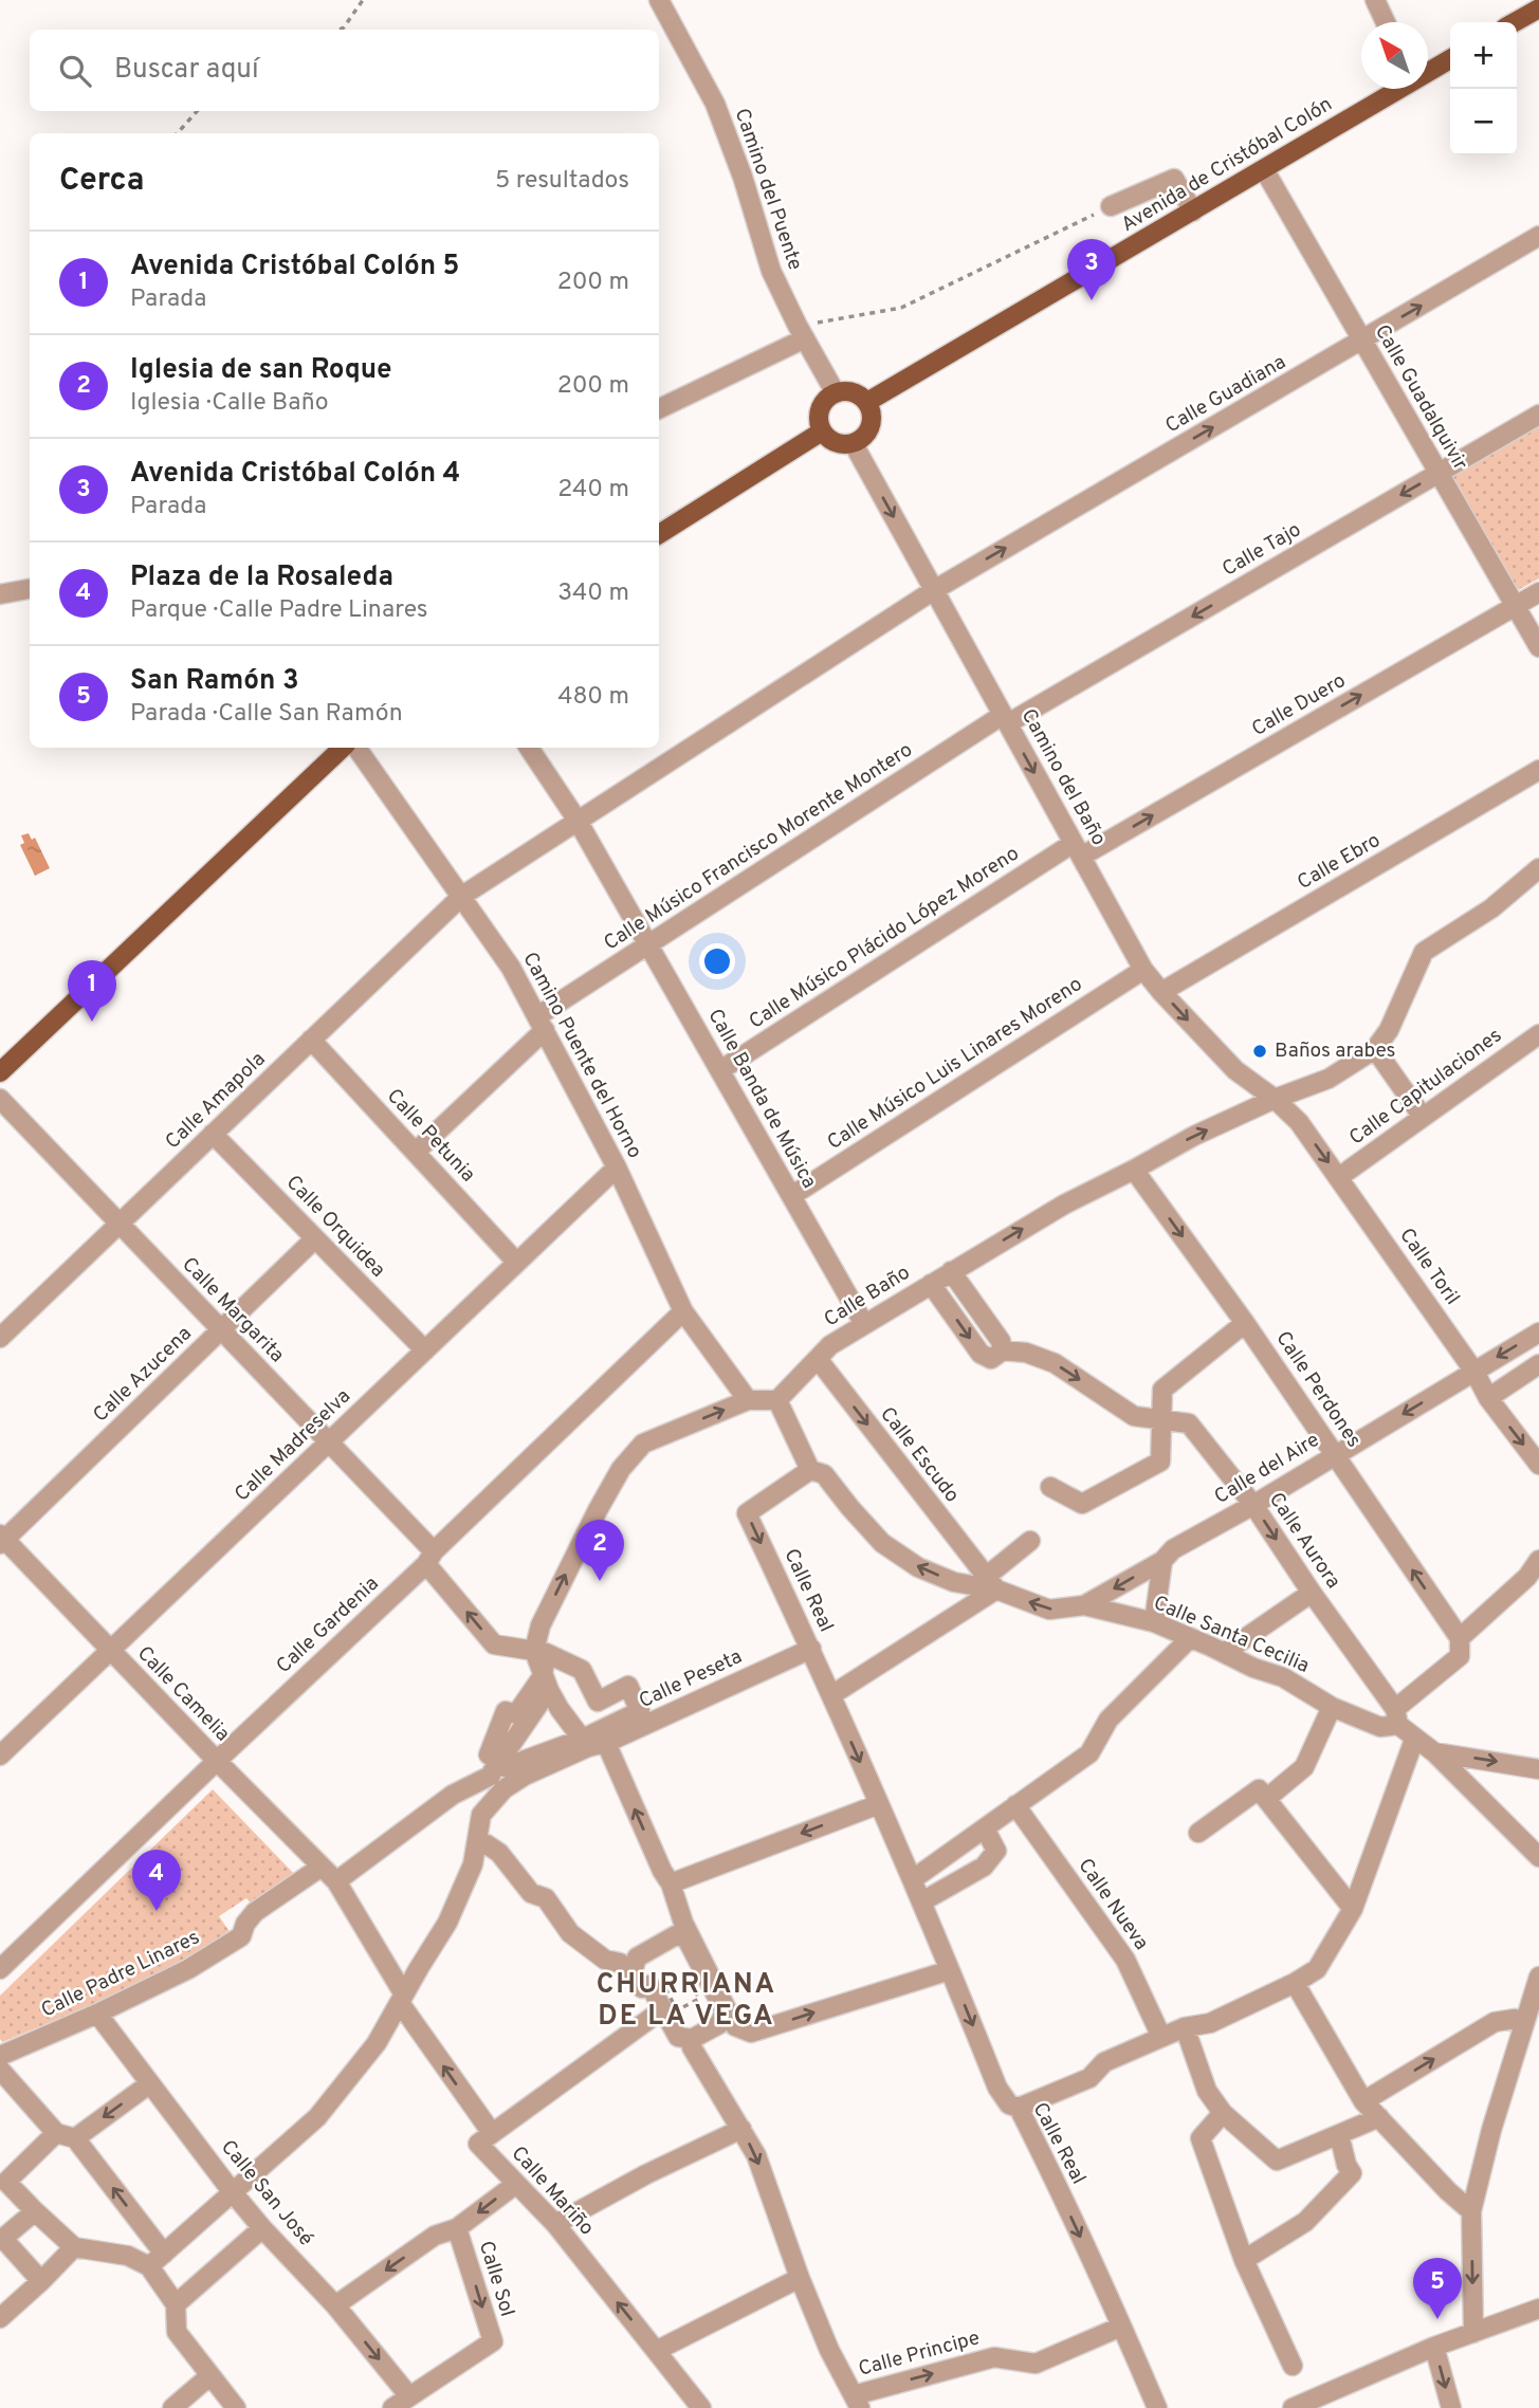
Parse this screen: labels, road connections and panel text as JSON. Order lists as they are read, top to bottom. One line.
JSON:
{"streets":{"main road":["Avenida de Cristóbal Colón"],"street":["Camino del Puente","Calle Guadiana","Calle Guadalquivir","Calle Tajo","Calle Duero","Camino del Baño","Calle Músico Francisco Morente Montero","Calle Ebro","Calle Músico Plácido López Moreno","Camino Puente del Horno","Calle Músico Luis Linares Moreno","Calle Capitulaciones","Calle Banda de Música","Calle Amapola","Calle Petunia","Calle Orquidea","Calle Toril","Calle Baño","Calle Margarita","Calle Azucena","Calle Perdones","Calle Madreselva","Calle Escudo","Calle del Aire","Calle Aurora","Calle Real","Calle Gardenia","Calle Santa Cecilia","Calle Peseta","Calle Camelia","Calle Nueva","Calle Padre Linares","Calle Mariño","Calle San José","Calle Sol","Calle Principe"]},"crossings":[["Avenida de Cristóbal Colón","Camino del Puente"],["Avenida de Cristóbal Colón","Calle Guadalquivir"],["Avenida de Cristóbal Colón","Camino del Baño"],["Camino del Puente","Camino del Baño"],["Calle Guadiana","Calle Guadalquivir"],["Calle Guadiana","Camino del Baño"],["Calle Guadiana","Calle Banda de Música"],["Calle Guadiana","Calle Amapola"],["Calle Guadalquivir","Calle Tajo"],["Calle Guadalquivir","Calle Duero"],["Calle Tajo","Camino del Baño"],["Calle Tajo","Calle Músico Francisco Morente Montero"],["Calle Duero","Camino del Baño"],["Calle Duero","Calle Músico Plácido López Moreno"],["Camino del Baño","Calle Músico Francisco Morente Montero"],["Camino del Baño","Calle Ebro"],["Camino del Baño","Calle Músico Plácido López Moreno"],["Camino del Baño","Calle Músico Luis Linares Moreno"],["Camino del Baño","Calle Toril"],["Camino del Baño","Calle Baño"],["Calle Músico Francisco Morente Montero","Camino Puente del Horno"],["Calle Músico Francisco Morente Montero","Calle Banda de Música"],["Calle Músico Plácido López Moreno","Calle Banda de Música"],["Camino Puente del Horno","Calle Amapola"],["Camino Puente del Horno","Calle Madreselva"],["Camino Puente del Horno","Calle Gardenia"],["Calle Músico Luis Linares Moreno","Calle Banda de Música"],["Calle Capitulaciones","Calle Toril"],["Calle Banda de Música","Calle Amapola"],["Calle Banda de Música","Calle Baño"],["Calle Amapola","Calle Petunia"],["Calle Amapola","Calle Orquidea"],["Calle Amapola","Calle Margarita"],["Calle Petunia","Calle Madreselva"],["Calle Orquidea","Calle Azucena"],["Calle Orquidea","Calle Madreselva"],["Calle Toril","Calle Baño"],["Calle Toril","Calle del Aire"],["Calle Baño","Calle Perdones"],["Calle Baño","Calle Escudo"],["Calle Baño","Calle Aurora"],["Calle Margarita","Calle Azucena"],["Calle Margarita","Calle Madreselva"],["Calle Margarita","Calle Gardenia"],["Calle Azucena","Calle Camelia"],["Calle Perdones","Calle del Aire"],["Calle Madreselva","Calle Camelia"],["Calle del Aire","Calle Aurora"],["Calle del Aire","Calle Santa Cecilia"],["Calle Aurora","Calle Santa Cecilia"],["Calle Real","Calle Peseta"],["Calle Real","Calle Principe"],["Calle Gardenia","Calle Camelia"],["Calle Camelia","Calle Padre Linares"],["Calle Camelia","Calle Mariño"],["Calle Padre Linares","Calle San José"],["Calle Mariño","Calle Sol"],["Calle San José","Calle Sol"]],"one_way":["Calle Guadiana","Calle Tajo","Calle Duero","Camino del Baño","Calle Baño","Calle Aurora","Calle Real","Calle Mariño","Calle Sol","Calle Principe"],"districts":["CHURRIANA DE LA VEGA"],"places":["Baños arabes"],"north":"top left","page":{"map_buttons":["+","−"],"search":"Buscar aquí","heading":["Cerca","5 resultados"],"list":[{"mark":"1","name":"Avenida Cristóbal Colón 5","note":"Parada","value":"200 m"},{"mark":"2","name":"Iglesia de san Roque","note":"Iglesia · Calle Baño","value":"200 m"},{"mark":"3","name":"Avenida Cristóbal Colón 4","note":"Parada","value":"240 m"},{"mark":"4","name":"Plaza de la Rosaleda","note":"Parque · Calle Padre Linares","value":"340 m"},{"mark":"5","name":"San Ramón 3","note":"Parada · Calle San Ramón","value":"480 m"}],"pins":["3","1","2","4","5"]}}
